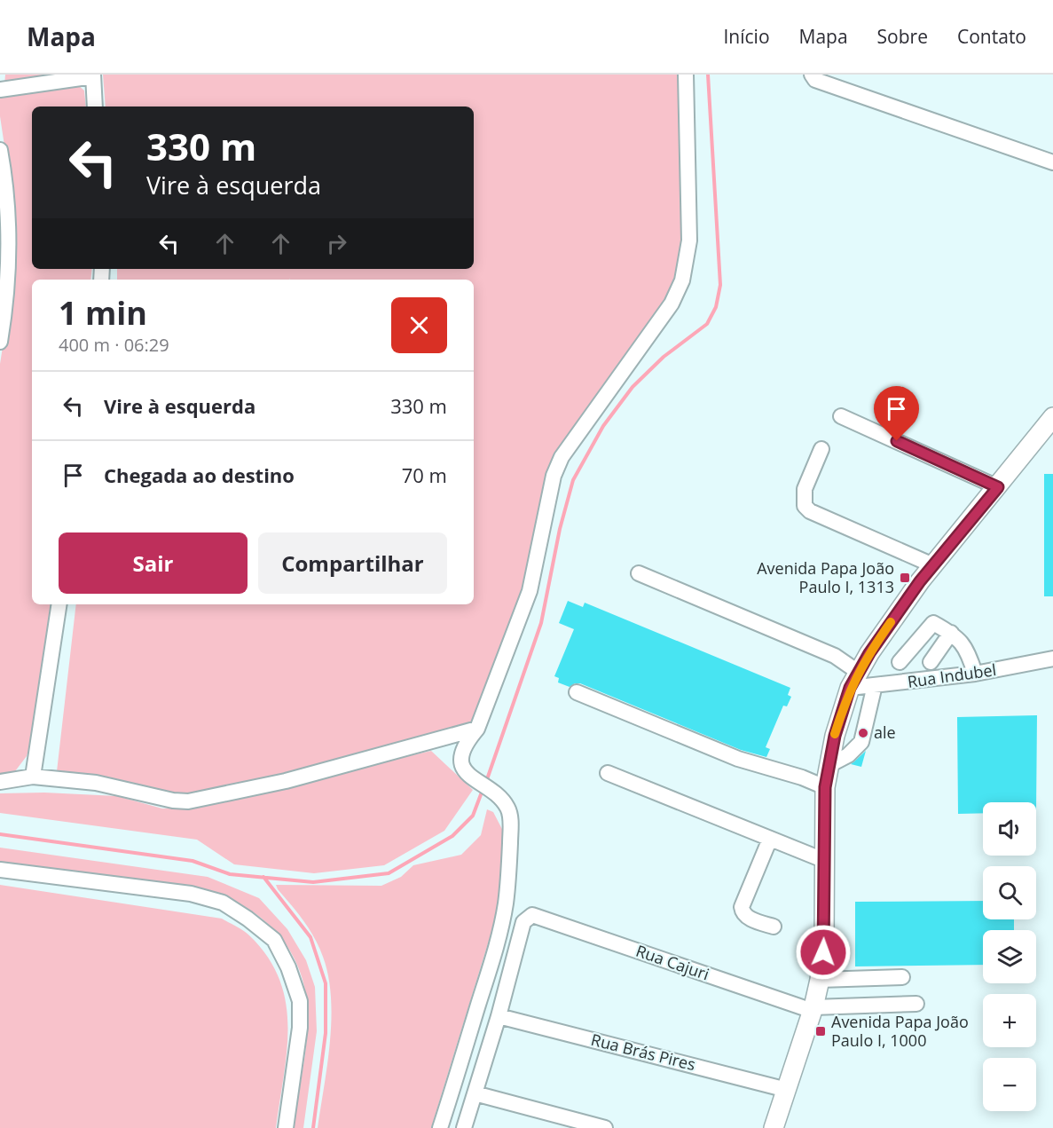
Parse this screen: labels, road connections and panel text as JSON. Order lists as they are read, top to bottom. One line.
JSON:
{"streets":{"street":["Rua Indubel","Rua Cajuri","Rua Brás Pires"]},"crossings":[["Rua Cajuri","Rua Brás Pires"]],"places":{"transit":["Avenida Papa João Paulo I, 1313","Avenida Papa João Paulo I, 1000"],"other":["ale"]},"page":{"header":"Mapa","nav":["Início","Mapa","Sobre","Contato"],"turn":["330 m","Vire à esquerda"],"heading":["1 min","400 m · 06:29"],"list":[{"name":"Vire à esquerda","value":"330 m"},{"name":"Chegada ao destino","value":"70 m"}],"buttons":["Sair","Compartilhar"],"map_buttons":["+","−"]}}
